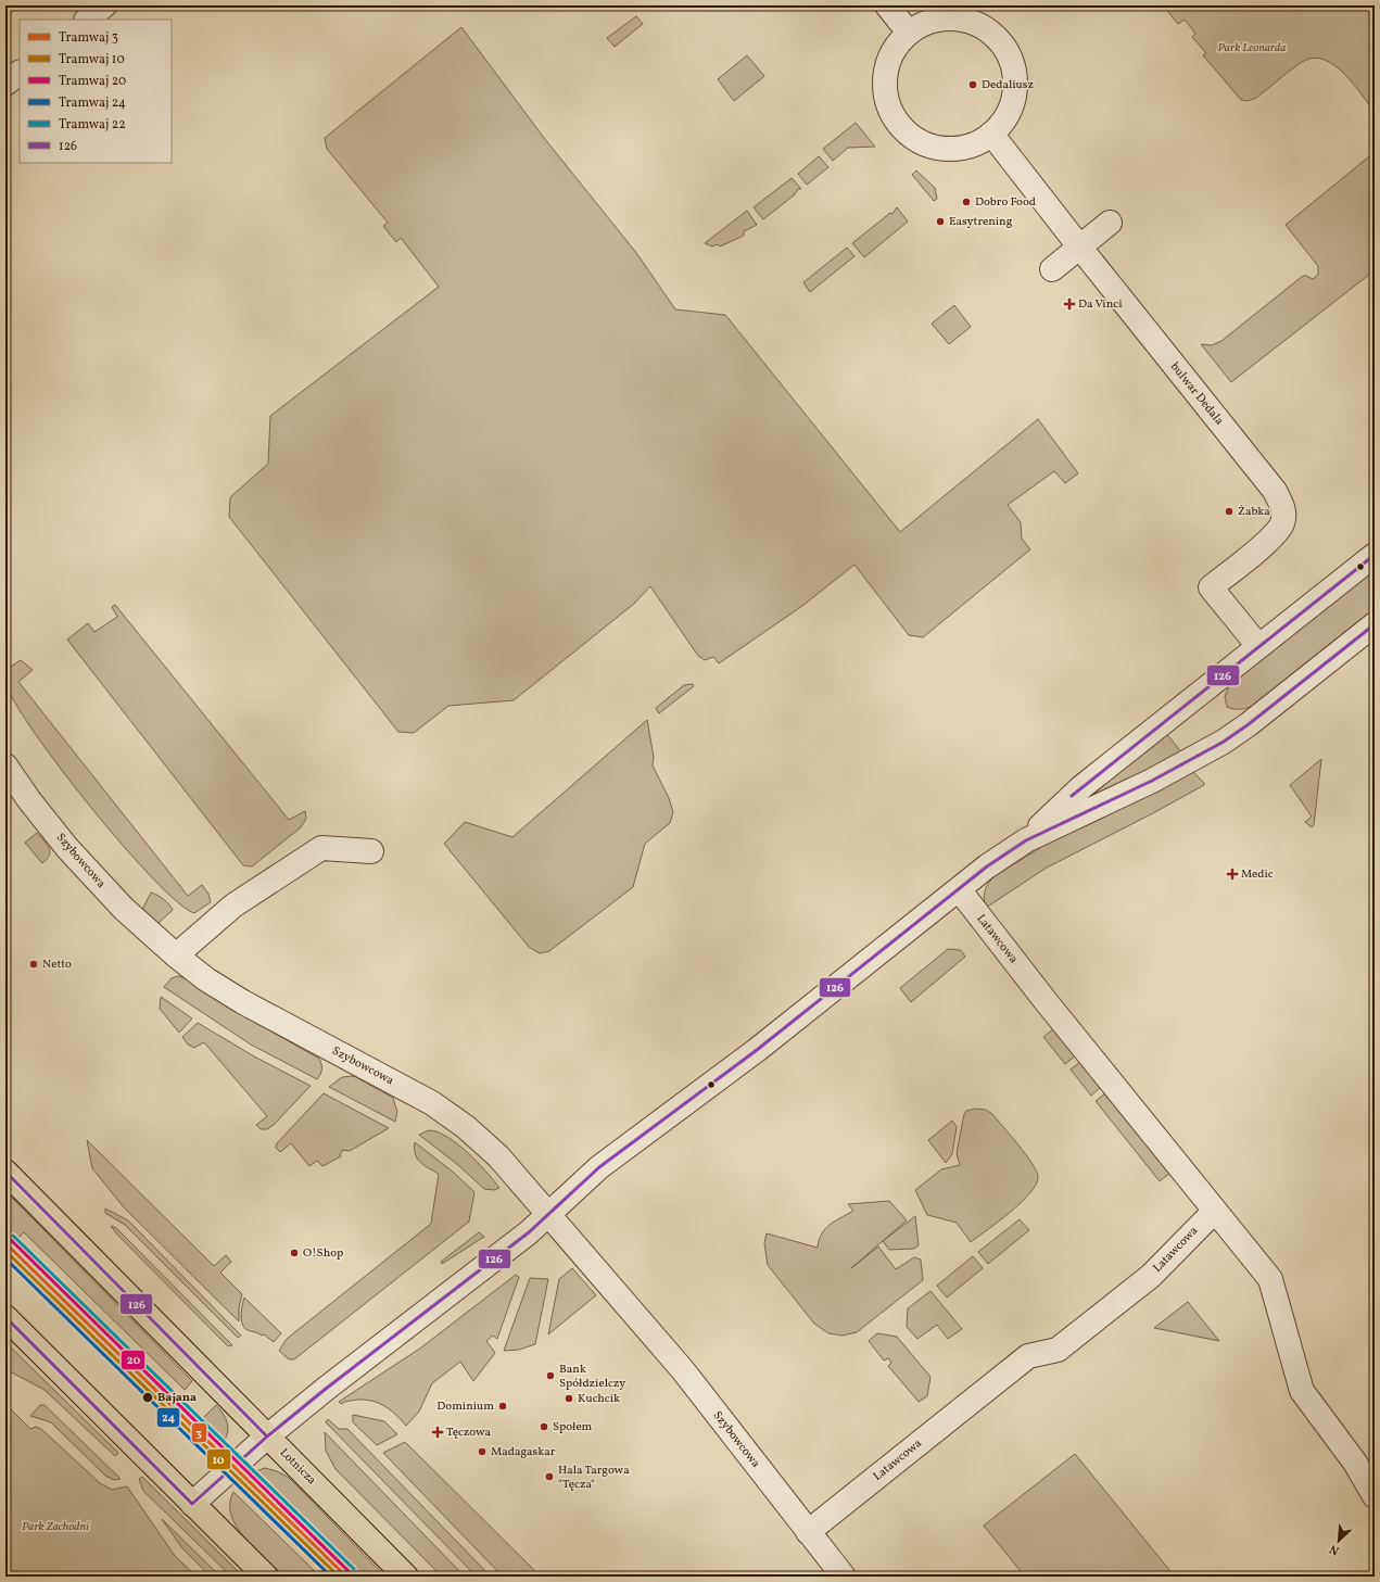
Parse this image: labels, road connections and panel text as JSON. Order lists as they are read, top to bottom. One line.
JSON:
{"streets":{"main road":["Lotnicza"],"street":["bulwar Dedala","Szybowcowa","Latawcowa"]},"crossings":[["Szybowcowa","Latawcowa"]],"parks":["Park Leonarda","Park Zachodni"],"places":{"other":["Dedaliusz","Dobro Food","Easytrening","Żabka","Netto","O!Shop","Bank Spółdzielczy","Bajana","Kuchcik","Dominium","Społem","Madagaskar","Hala Targowa \"Tęcza\""],"health":["Da Vinci","Medic","Tęczowa"]},"lines":["transit line 126","tram line 22","tram line 20","tram line 3","tram line 10","tram line 24"],"legend":["Tramwaj 3","Tramwaj 10","Tramwaj 20","Tramwaj 24","Tramwaj 22","126"],"north":"bottom left"}
